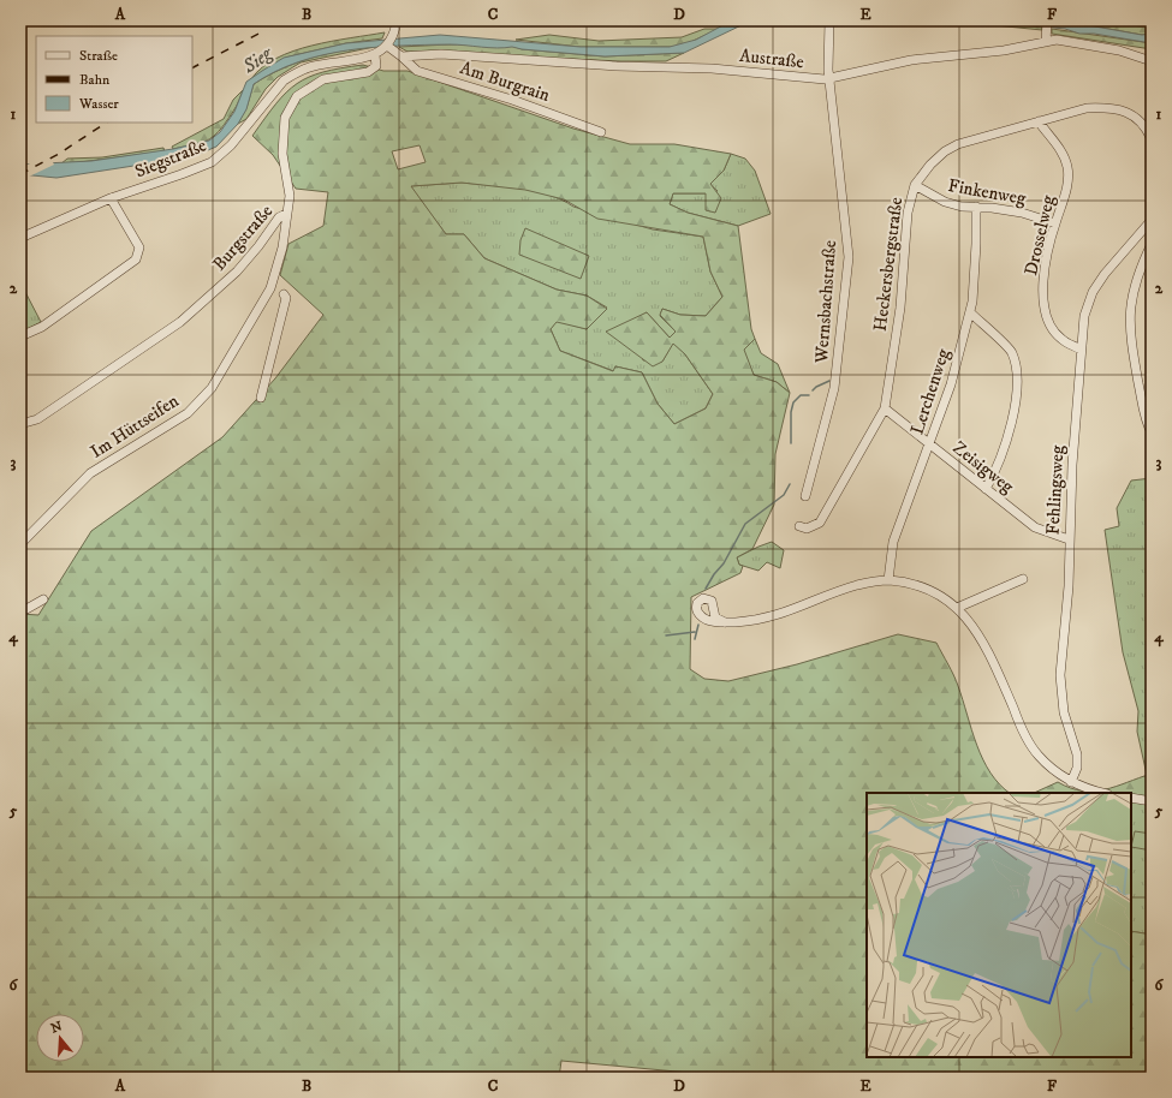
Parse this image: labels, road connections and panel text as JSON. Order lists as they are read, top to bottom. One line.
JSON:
{"streets":{"street":["Austraße","Am Burgrain","Siegstraße","Finkenweg","Drosselweg","Burgstraße","Heckersbergstraße","Wernsbachstraße","Lerchenweg","Im Hüttseifen","Zeisigweg","Fehlingsweg"]},"crossings":[["Austraße","Am Burgrain"],["Austraße","Wernsbachstraße"],["Siegstraße","Burgstraße"],["Finkenweg","Drosselweg"],["Finkenweg","Heckersbergstraße"],["Finkenweg","Lerchenweg"],["Drosselweg","Heckersbergstraße"],["Drosselweg","Fehlingsweg"],["Burgstraße","Im Hüttseifen"],["Heckersbergstraße","Zeisigweg"],["Lerchenweg","Zeisigweg"],["Zeisigweg","Fehlingsweg"]],"water":["Sieg"],"legend":["Straße","Bahn","Wasser"],"north":"top","grid":{"columns":["A","B","C","D","E","F"],"rows":["1","2","3","4","5","6"]}}
